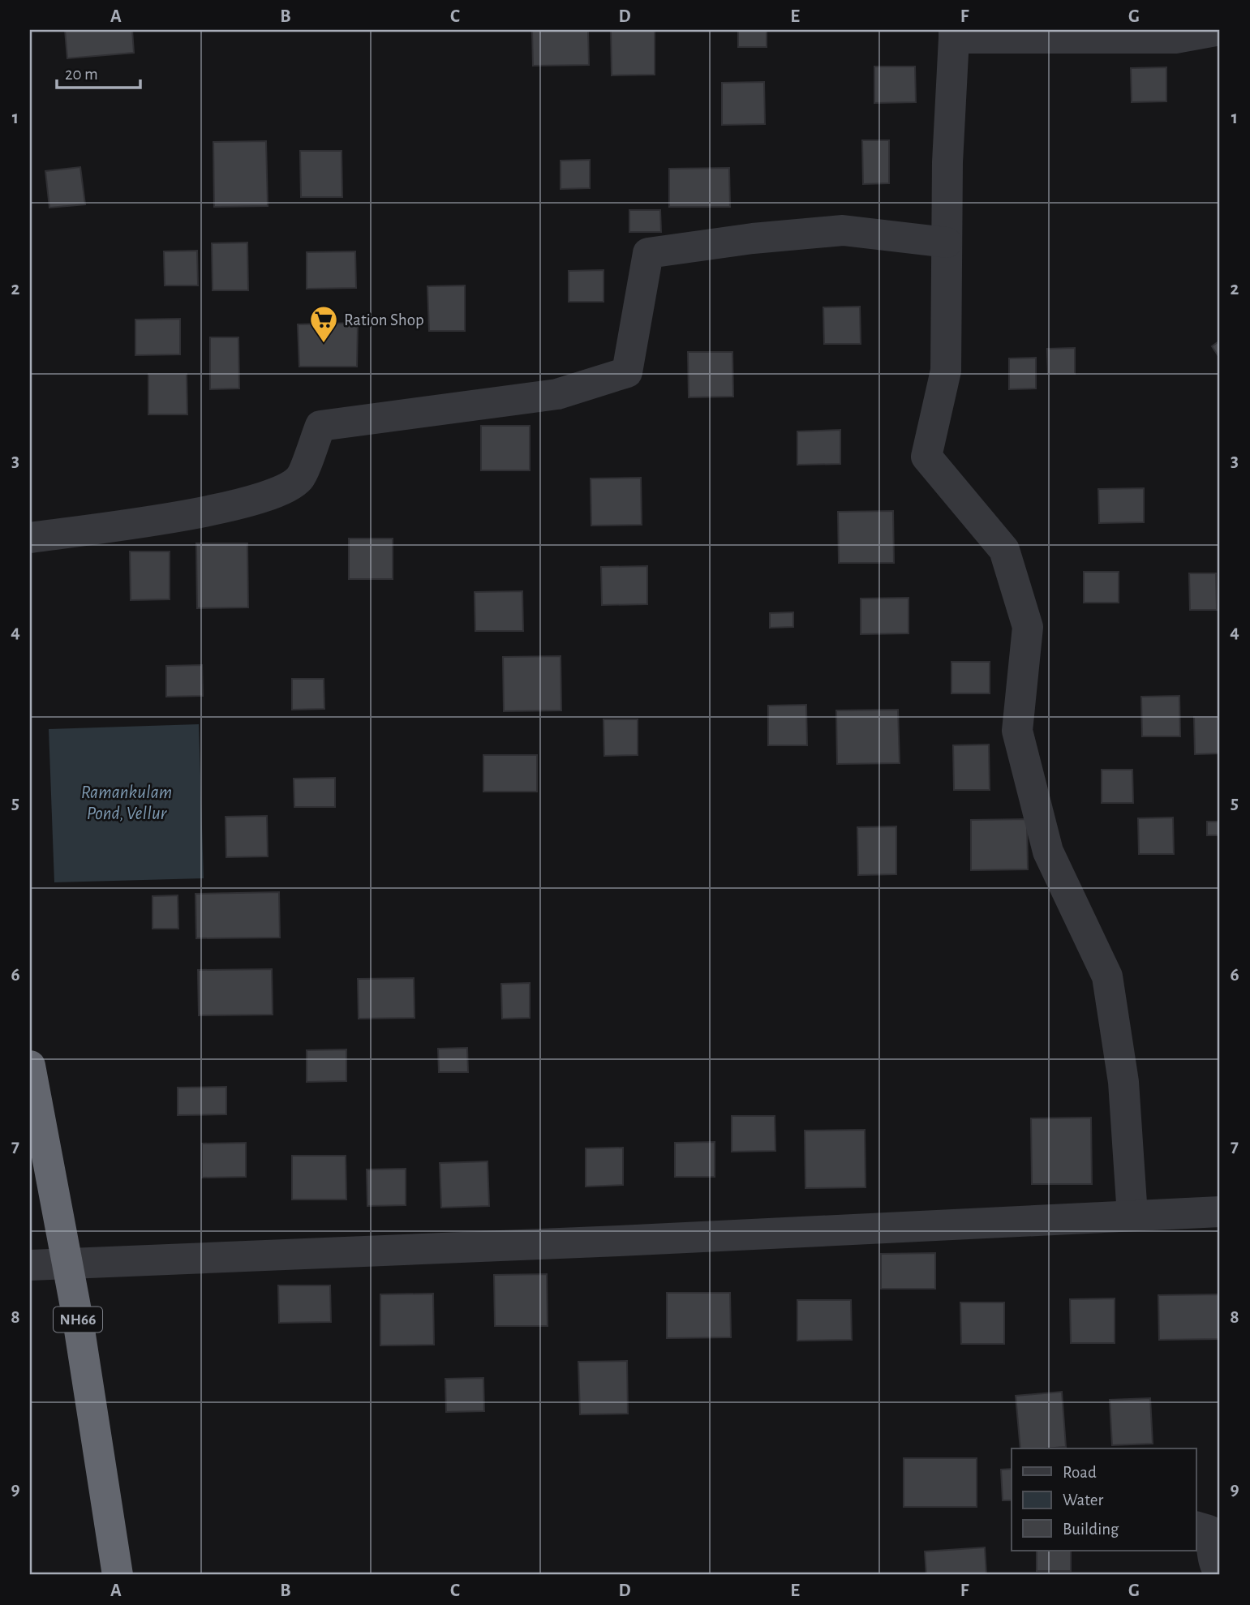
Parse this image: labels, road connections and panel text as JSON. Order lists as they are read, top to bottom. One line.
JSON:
{"streets":{"highway":["NH66"]},"water":["Ramankulam Pond, Vellur"],"places":{"supermarket":["Ration Shop"]},"legend":["Road","Water","Building"],"scale_bar":"20 m","grid":{"columns":["A","B","C","D","E","F","G"],"rows":["1","2","3","4","5","6","7","8","9"]}}
